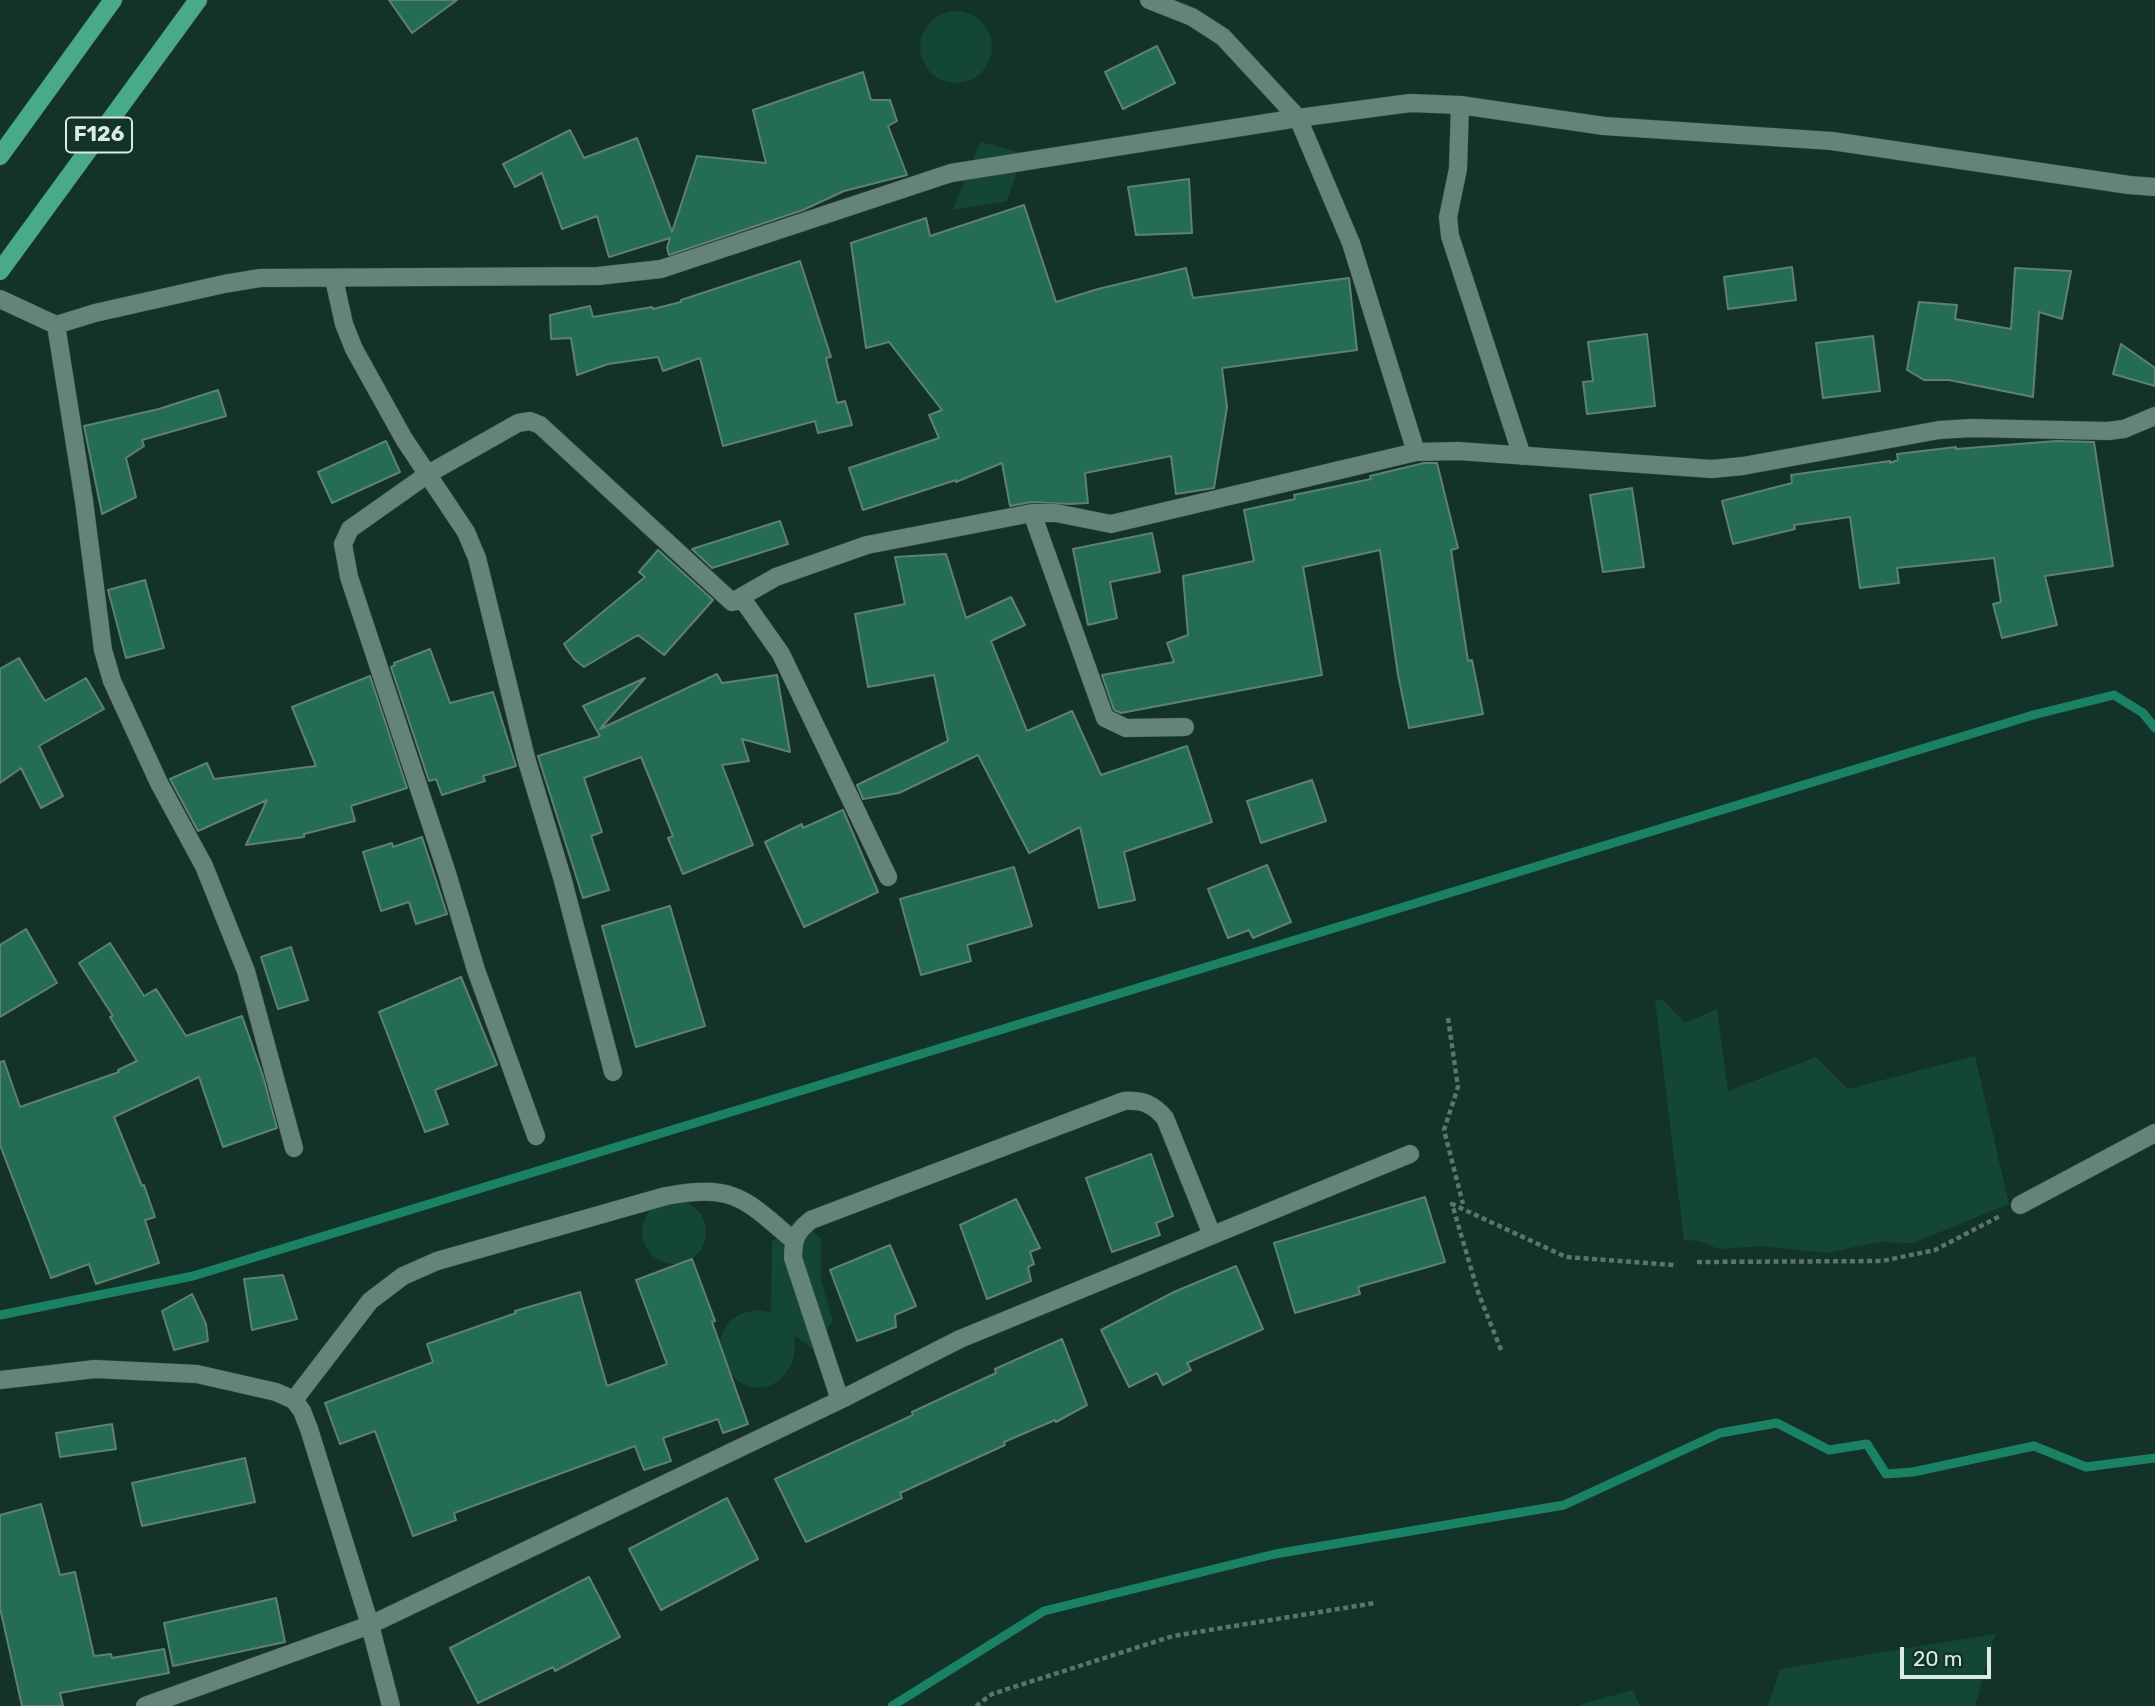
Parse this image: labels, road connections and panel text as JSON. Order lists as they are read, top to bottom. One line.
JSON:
{"streets":{"main road":["F126"]},"scale_bar":"20 m"}
